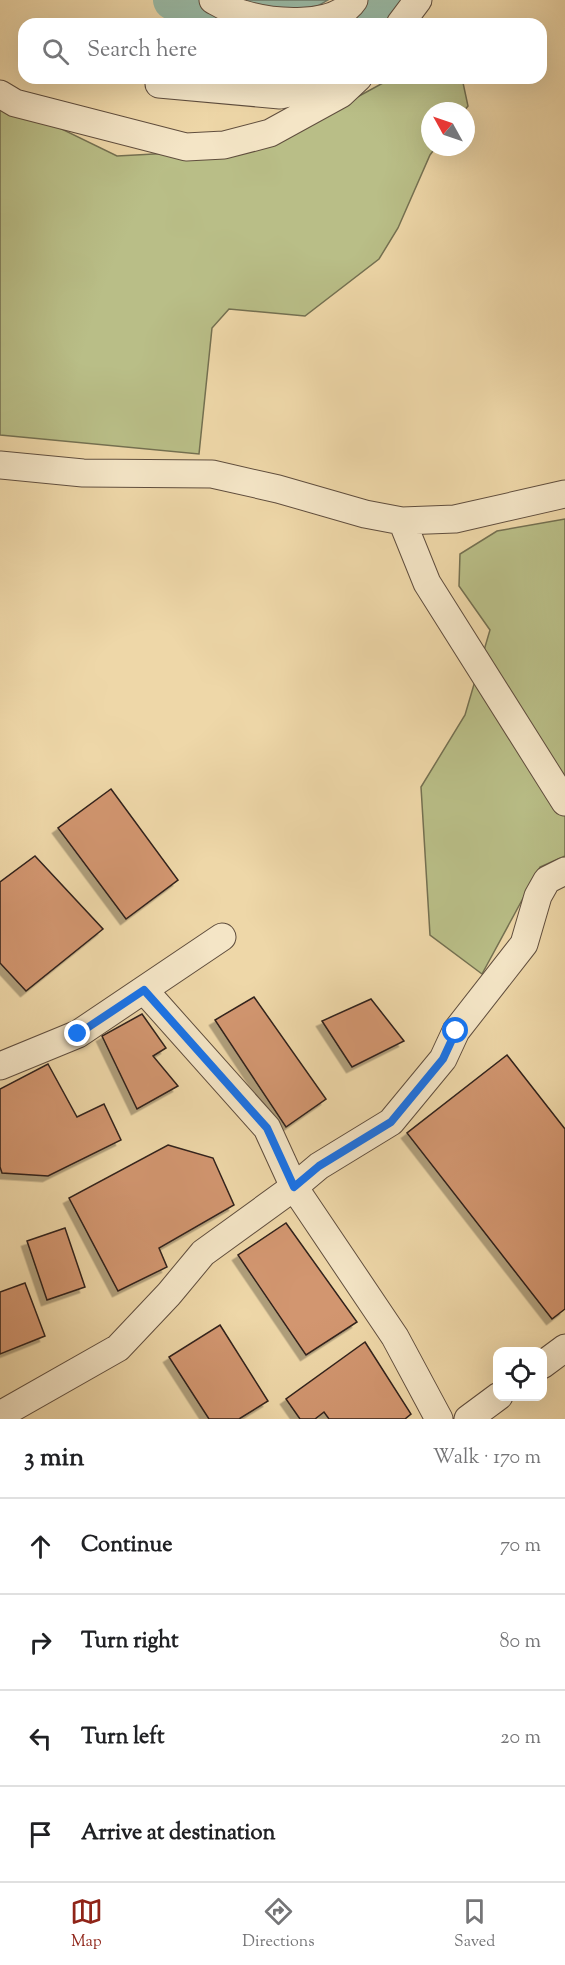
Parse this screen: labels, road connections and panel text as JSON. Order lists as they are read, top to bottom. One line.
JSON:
{"north":"top left","page":{"search":"Search here","heading":["3 min","Walk · 170 m"],"list":[["Continue","70 m"],["Turn right","80 m"],["Turn left","20 m"],"Arrive at destination"],"nav":["Map","Directions","Saved"]}}
